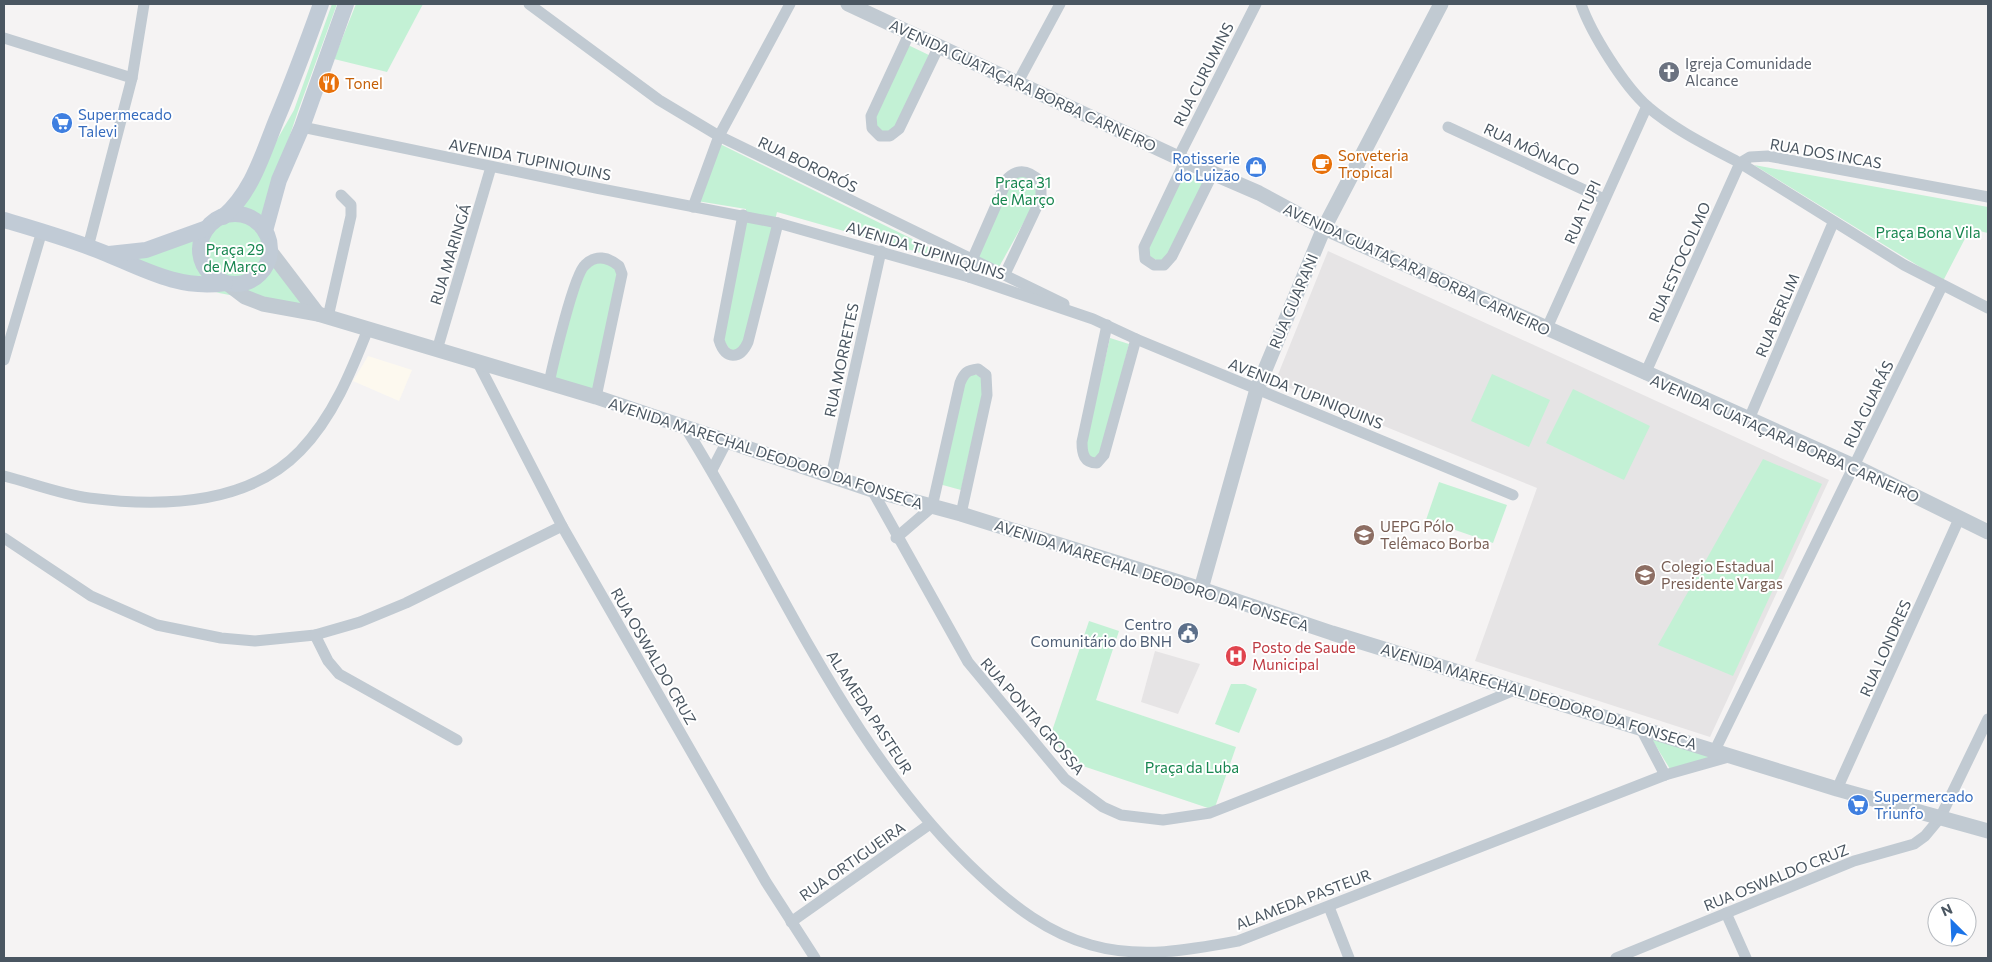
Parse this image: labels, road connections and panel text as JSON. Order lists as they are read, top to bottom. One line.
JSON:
{"streets":{"street":["RUA CURUMINS","AVENIDA GUATAÇARA BORBA CARNEIRO","RUA MÔNACO","RUA DOS INCAS","AVENIDA TUPINIQUINS","RUA BORORÓS","RUA TUPI","RUA MARINGÁ","RUA ESTOCOLMO","RUA GUARANI","RUA BERLIM","RUA MORRETES","RUA GUARÁS","AVENIDA MARECHAL DEODORO DA FONSECA","RUA LONDRES","RUA OSWALDO CRUZ","ALAMEDA PASTEUR","RUA PONTA GROSSA","RUA ORTIGUEIRA"]},"crossings":[["RUA CURUMINS","AVENIDA GUATAÇARA BORBA CARNEIRO"],["AVENIDA GUATAÇARA BORBA CARNEIRO","RUA TUPI"],["AVENIDA GUATAÇARA BORBA CARNEIRO","RUA ESTOCOLMO"],["AVENIDA GUATAÇARA BORBA CARNEIRO","RUA GUARANI"],["AVENIDA GUATAÇARA BORBA CARNEIRO","RUA BERLIM"],["AVENIDA GUATAÇARA BORBA CARNEIRO","RUA GUARÁS"],["AVENIDA GUATAÇARA BORBA CARNEIRO","RUA LONDRES"],["RUA MÔNACO","RUA TUPI"],["RUA DOS INCAS","RUA ESTOCOLMO"],["AVENIDA TUPINIQUINS","RUA BORORÓS"],["AVENIDA TUPINIQUINS","RUA MARINGÁ"],["AVENIDA TUPINIQUINS","RUA GUARANI"],["AVENIDA TUPINIQUINS","RUA MORRETES"],["RUA MARINGÁ","AVENIDA MARECHAL DEODORO DA FONSECA"],["RUA GUARANI","AVENIDA MARECHAL DEODORO DA FONSECA"],["RUA MORRETES","AVENIDA MARECHAL DEODORO DA FONSECA"],["RUA GUARÁS","AVENIDA MARECHAL DEODORO DA FONSECA"],["AVENIDA MARECHAL DEODORO DA FONSECA","RUA LONDRES"],["AVENIDA MARECHAL DEODORO DA FONSECA","RUA OSWALDO CRUZ"],["AVENIDA MARECHAL DEODORO DA FONSECA","ALAMEDA PASTEUR"],["AVENIDA MARECHAL DEODORO DA FONSECA","RUA PONTA GROSSA"],["RUA OSWALDO CRUZ","RUA ORTIGUEIRA"],["ALAMEDA PASTEUR","RUA ORTIGUEIRA"]],"parks":["Praça 31 de Março","Praça Bona Vila","Praça 29 de Março","Praça da Luba"],"places":{"church":["Igreja Comunidade Alcance"],"restaurant":["Tonel"],"supermarket":["Supermecado Talevi","Supermercado Triunfo"],"cafe":["Sorveteria Tropical"],"shop":["Rotisserie do Luizão"],"school or university":["UEPG Pólo Telêmaco Borba","Colegio Estadual Presidente Vargas"],"public building":["Centro Comunitário do BNH"],"hospital":["Posto de Saude Municipal"]},"north":"top left"}
